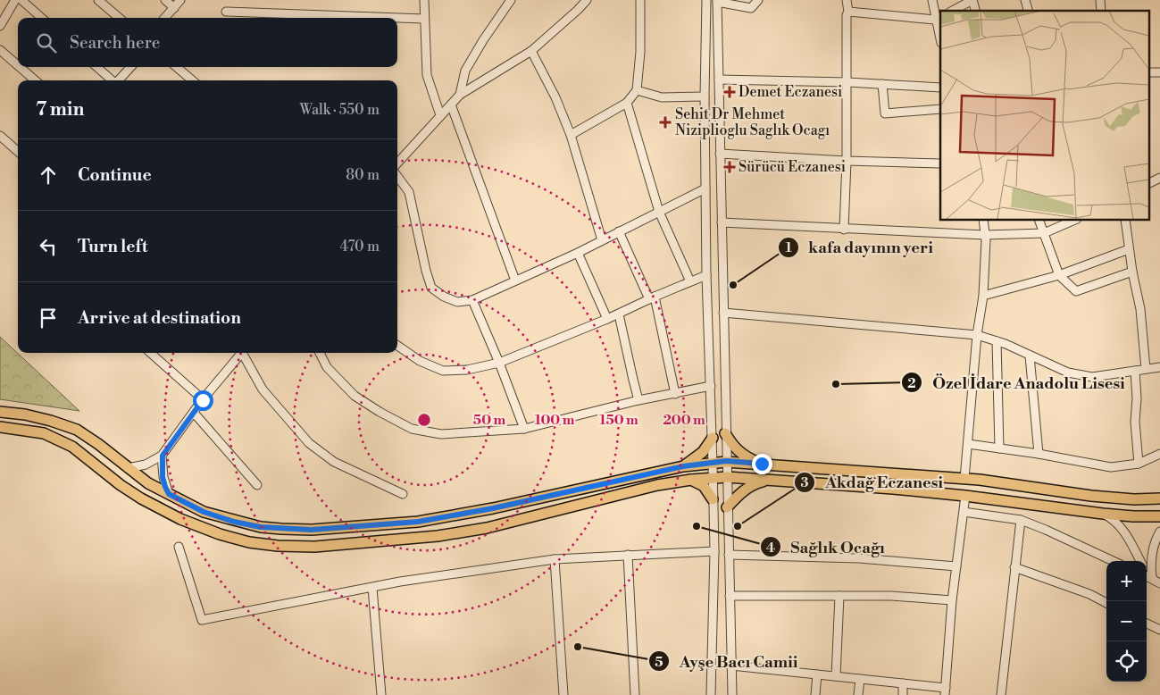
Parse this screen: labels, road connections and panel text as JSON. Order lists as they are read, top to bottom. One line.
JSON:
{"places":{"health":["Demet Eczanesi","Sehit Dr Mehmet Niziplioglu Saglık Ocagı","Sürücü Eczanesi"],"other":["kafa dayının yeri","Özel İdare Anadolu Lisesi","Sağlık Ocağı","Akdağ Eczanesi","Ayşe Bacı Camii"]},"page":{"search":"Search here","heading":["7 min","Walk · 550 m"],"list":[["Continue","80 m"],["Turn left","470 m"],"Arrive at destination"],"map_buttons":["+","−"]},"rings":["50 m","100 m","150 m","200 m"]}
